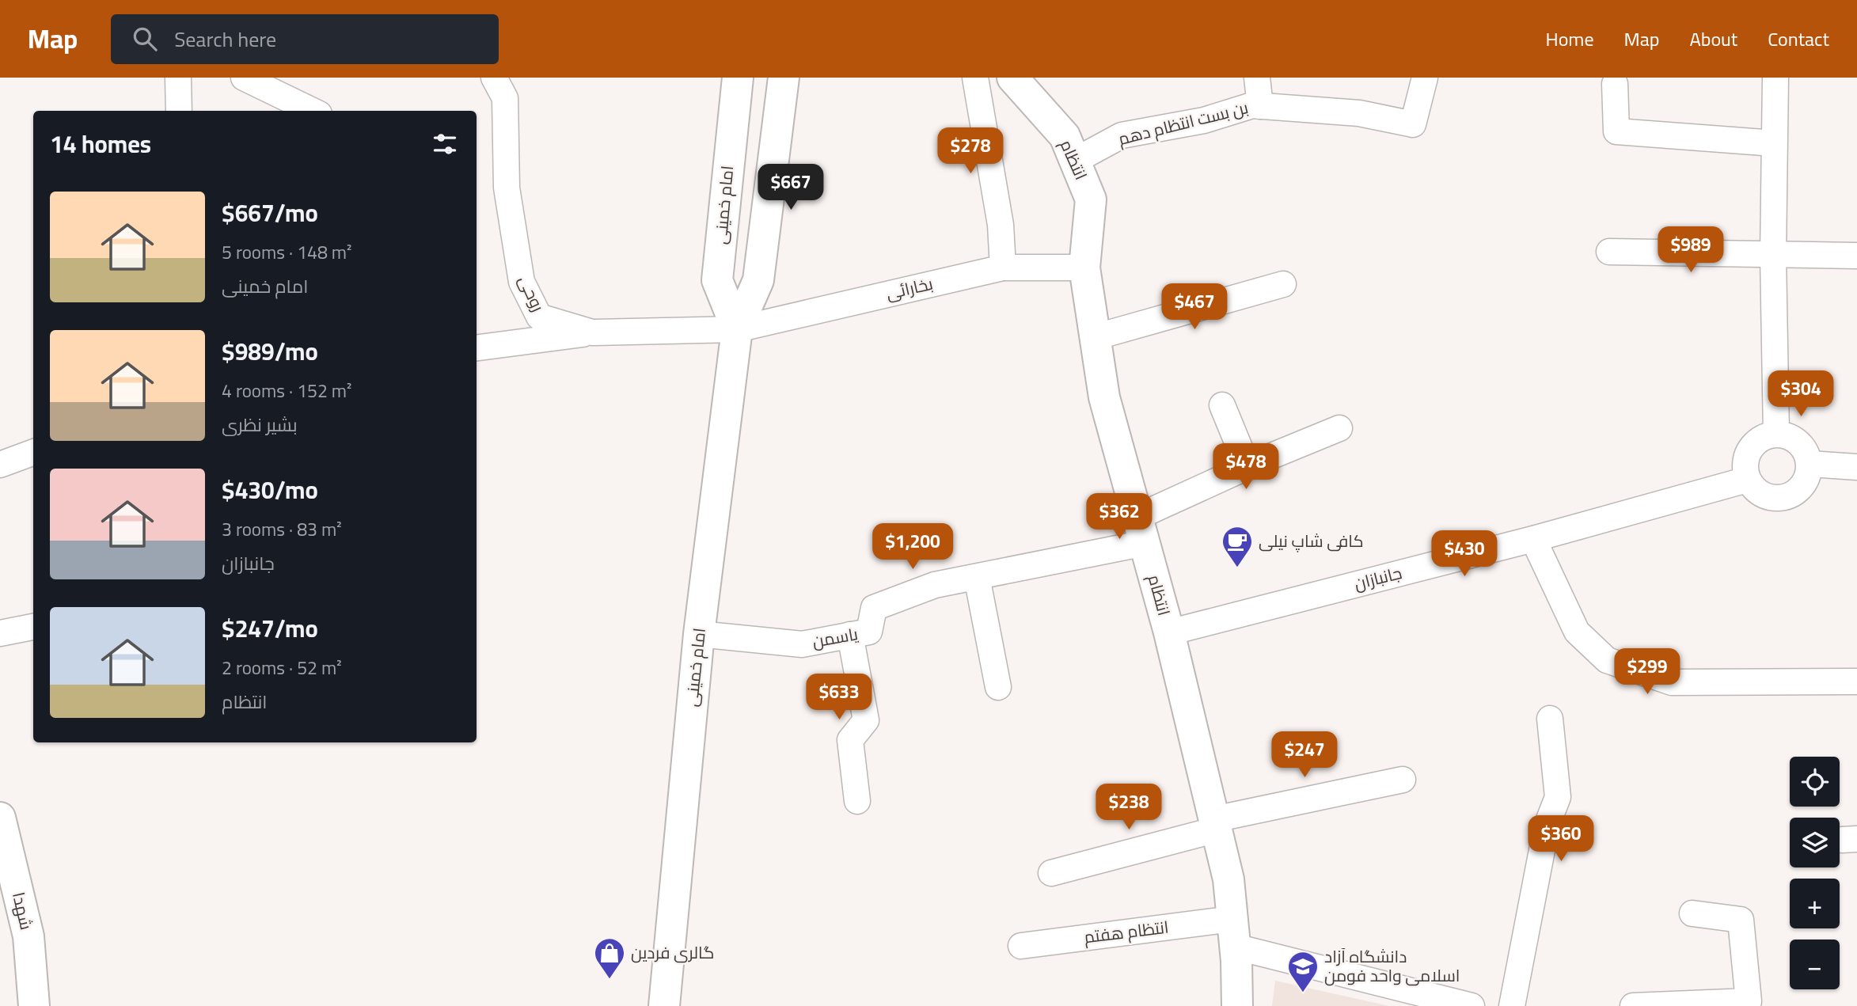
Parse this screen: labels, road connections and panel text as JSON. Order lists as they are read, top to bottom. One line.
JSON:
{"streets":{"main road":["انتظام","امام خمینی","شهدا"],"street":["بن بست انتظام دهم","بخارائی","روحی","جانبازان","یاسمن","انتظام هفتم"]},"crossings":[["بن بست انتظام دهم","انتظام"],["انتظام","بخارائی"],["انتظام","جانبازان"],["انتظام","یاسمن"],["انتظام","انتظام هفتم"],["امام خمینی","بخارائی"],["امام خمینی","روحی"],["امام خمینی","یاسمن"],["بخارائی","روحی"]],"places":{"cafe":["کافی شاپ نیلی"],"shop":["گالری فردین"],"school or university":["دانشگاه آزاد اسلامی واحد فومن"]},"page":{"header":"Map","search":"Search here","nav":["Home","Map","About","Contact"],"heading":"14 homes","price":["$278","$667","$989","$467","$304","$478","$362","$1,200","$430","$299","$633","$247","$238","$360"],"list":[{"name":"$667/mo","note":"5 rooms · 148 m² · امام خمینی"},{"name":"$989/mo","note":"4 rooms · 152 m² · بشیر نظری"},{"name":"$430/mo","note":"3 rooms · 83 m² · جانبازان"},{"name":"$247/mo","note":"2 rooms · 52 m² · انتظام"}],"map_buttons":["+","−"]}}
